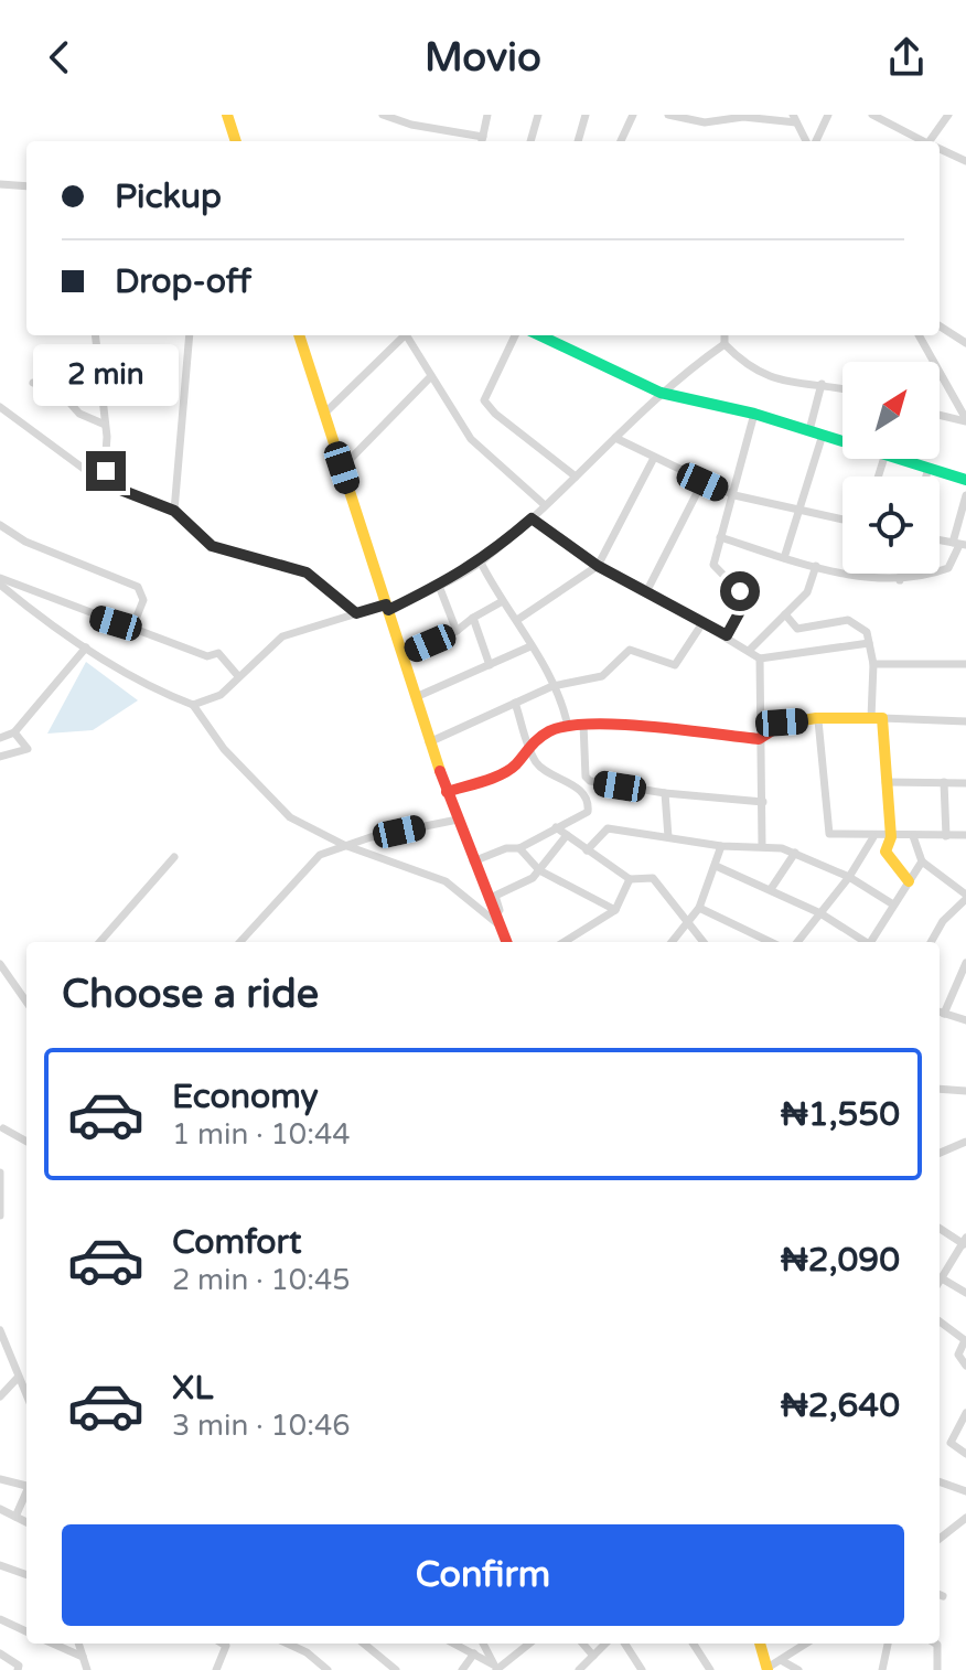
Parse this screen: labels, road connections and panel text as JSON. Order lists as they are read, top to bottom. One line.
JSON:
{"north":"top right","page":{"header":"Movio","banner":["Pickup","Drop-off"],"bubble":"2 min","heading":"Choose a ride","list":[{"name":"Economy","note":"1 min · 10:44","value":"₦1,550"},{"name":"Comfort","note":"2 min · 10:45","value":"₦2,090"},{"name":"XL","note":"3 min · 10:46","value":"₦2,640"}],"buttons":"Confirm"}}
